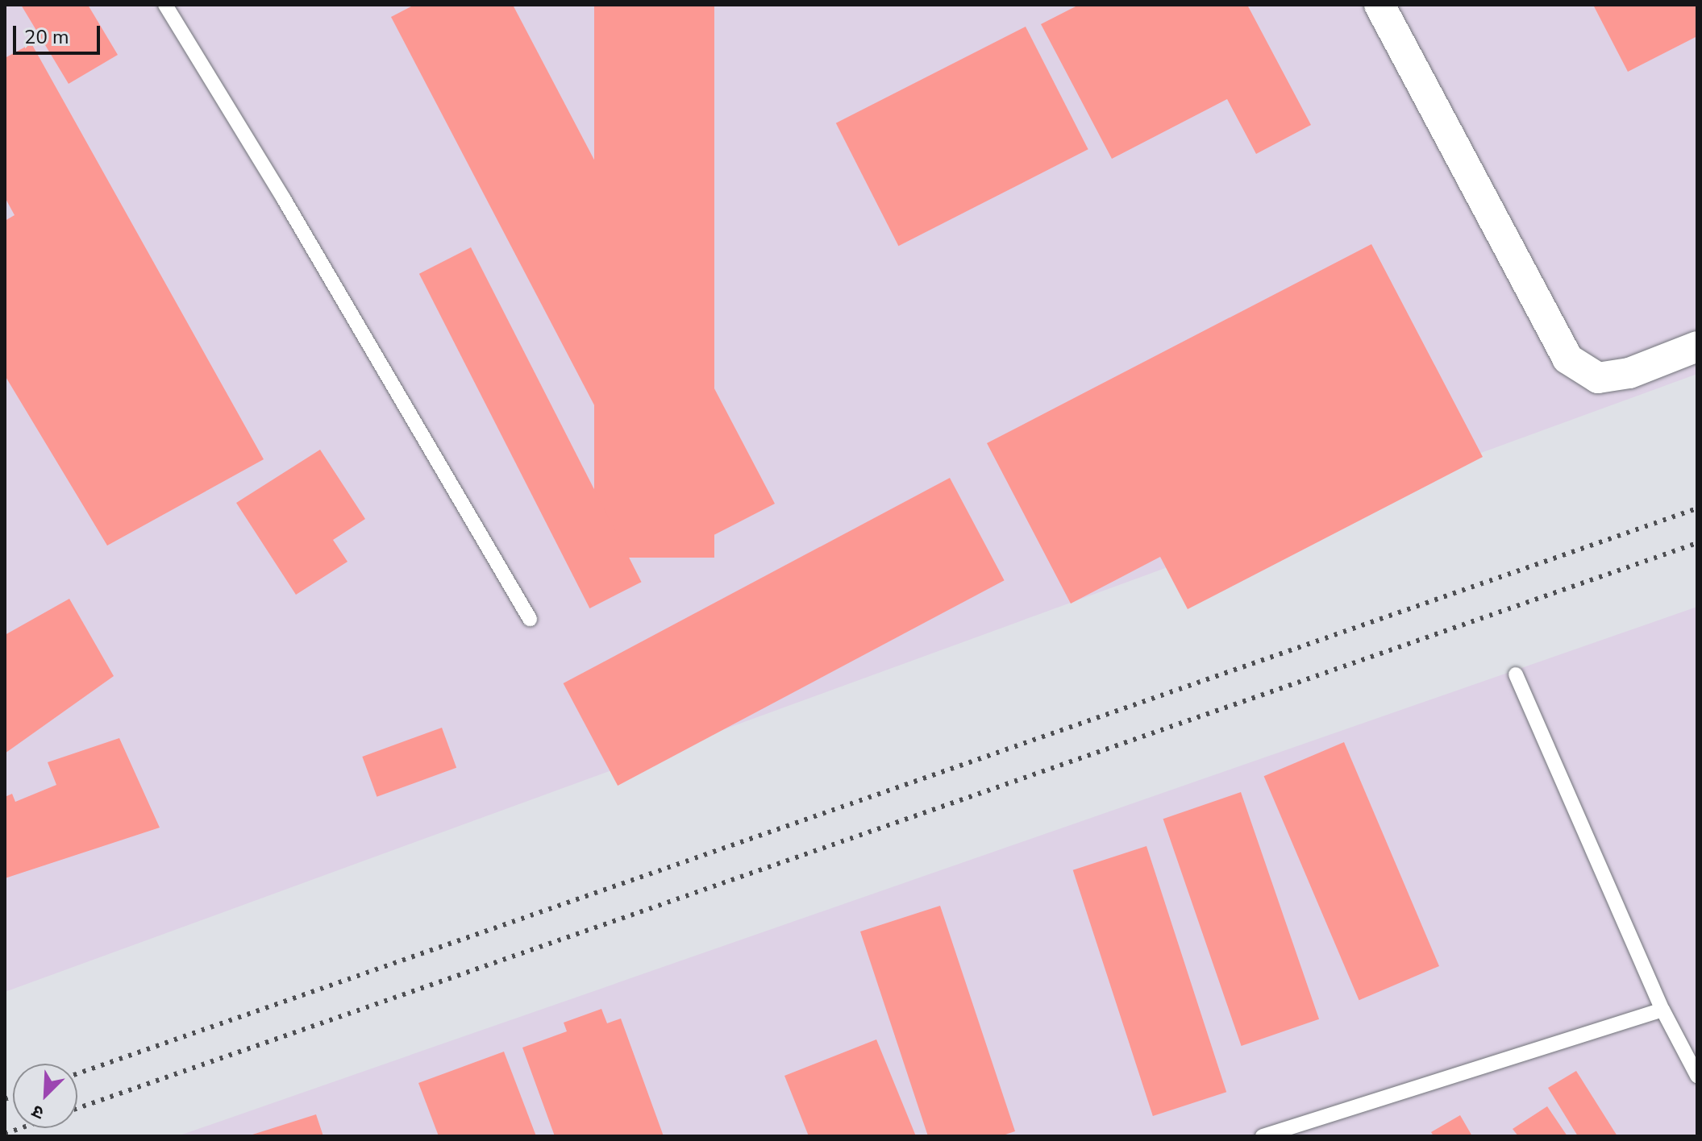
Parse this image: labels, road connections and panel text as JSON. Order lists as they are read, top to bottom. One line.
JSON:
{"scale_bar":"20 m","north":"bottom left"}
